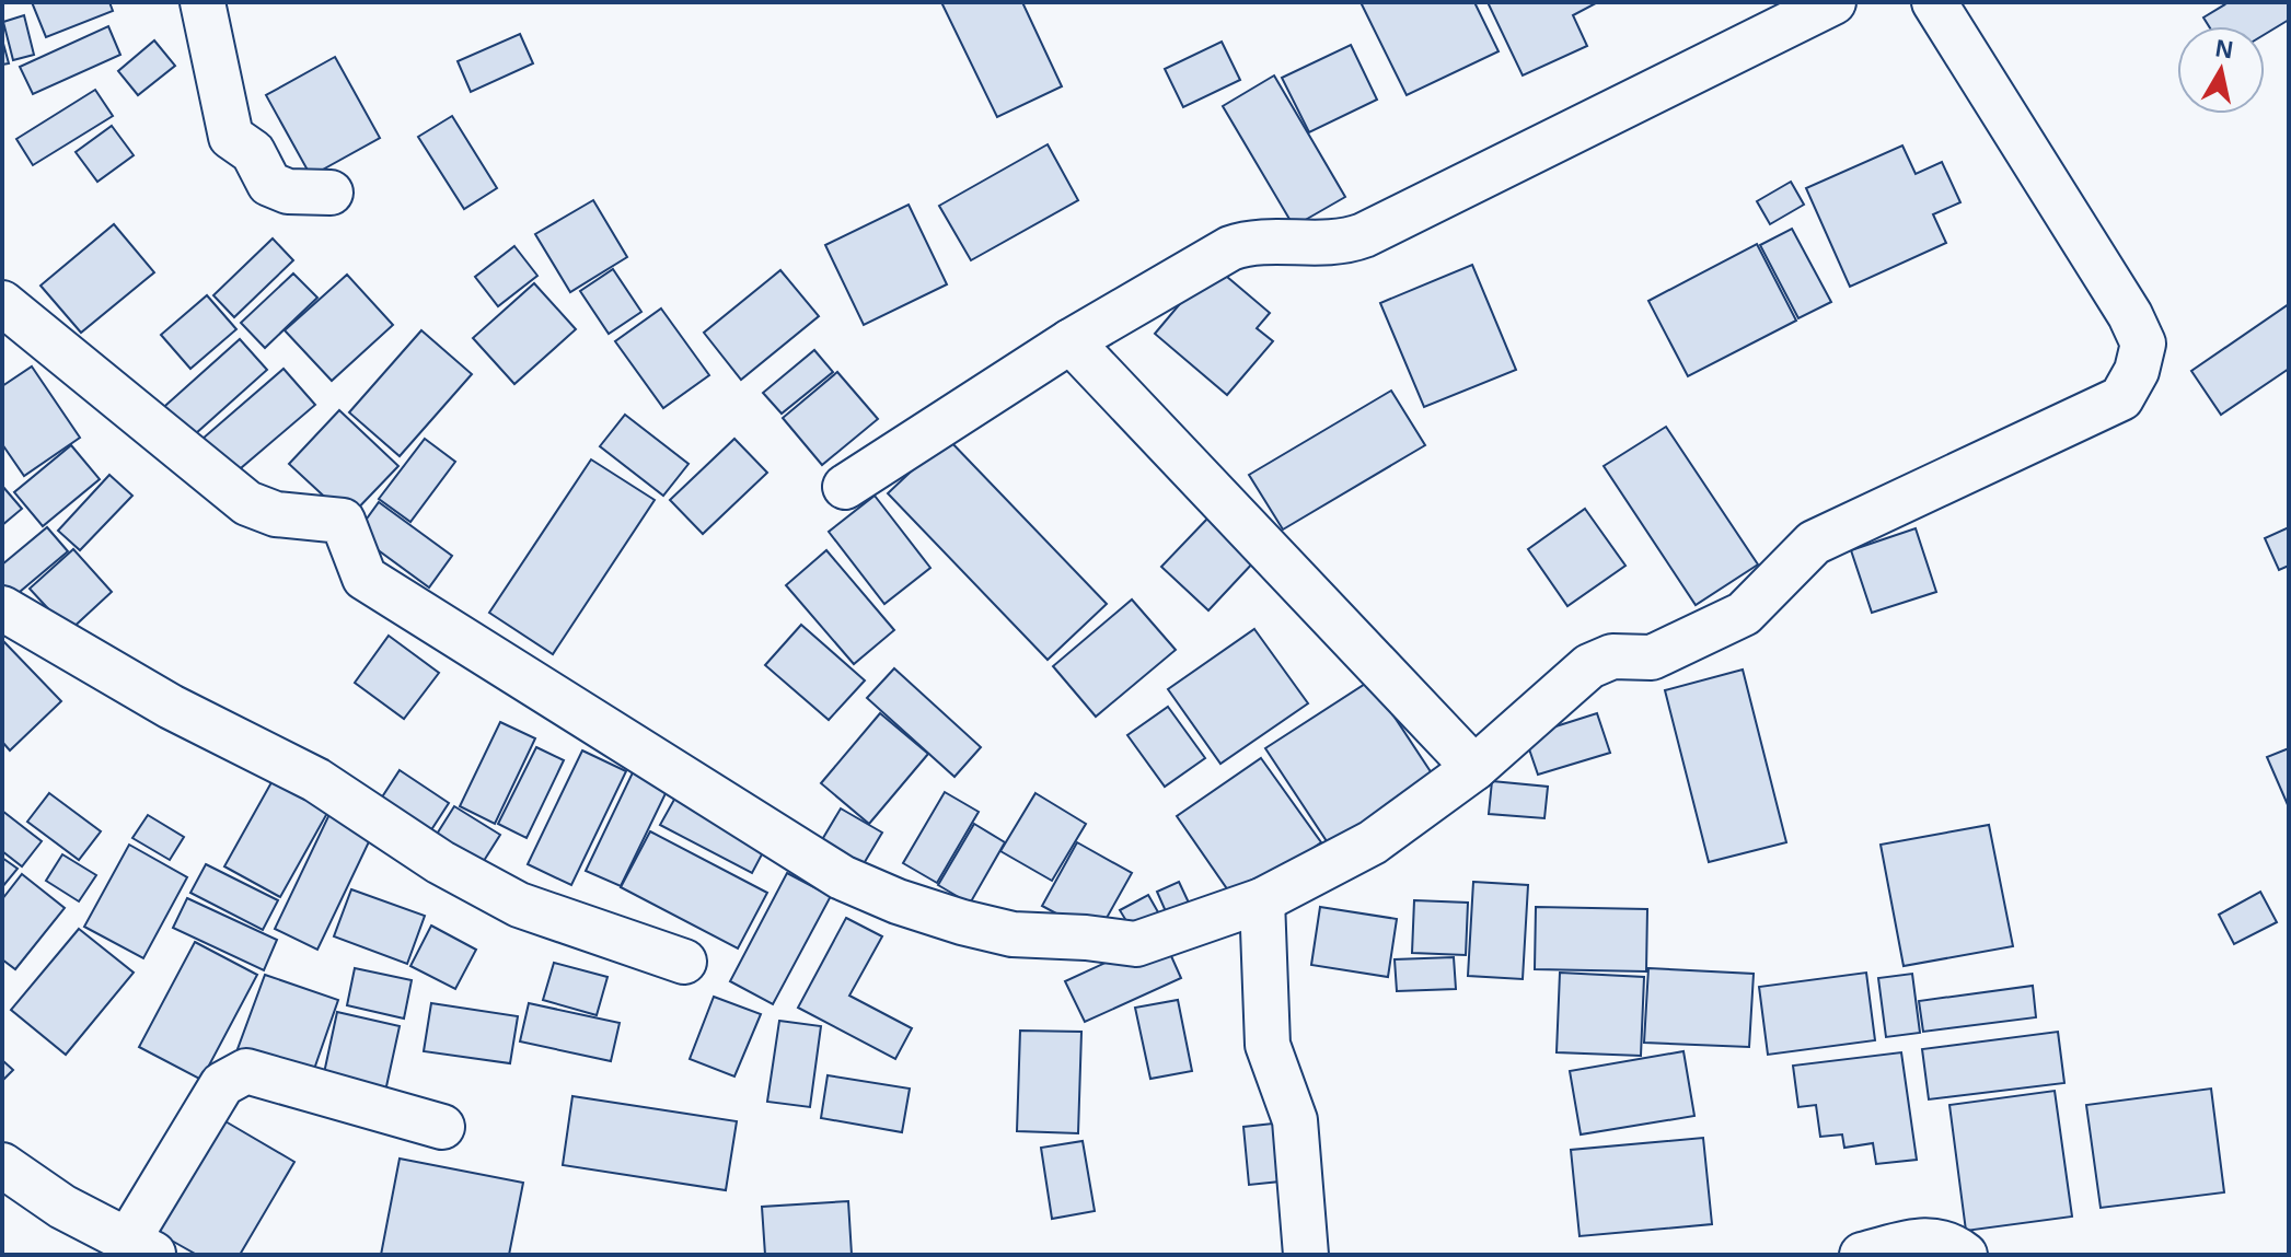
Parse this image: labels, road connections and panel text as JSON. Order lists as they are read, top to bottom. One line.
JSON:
{"north":"top"}
